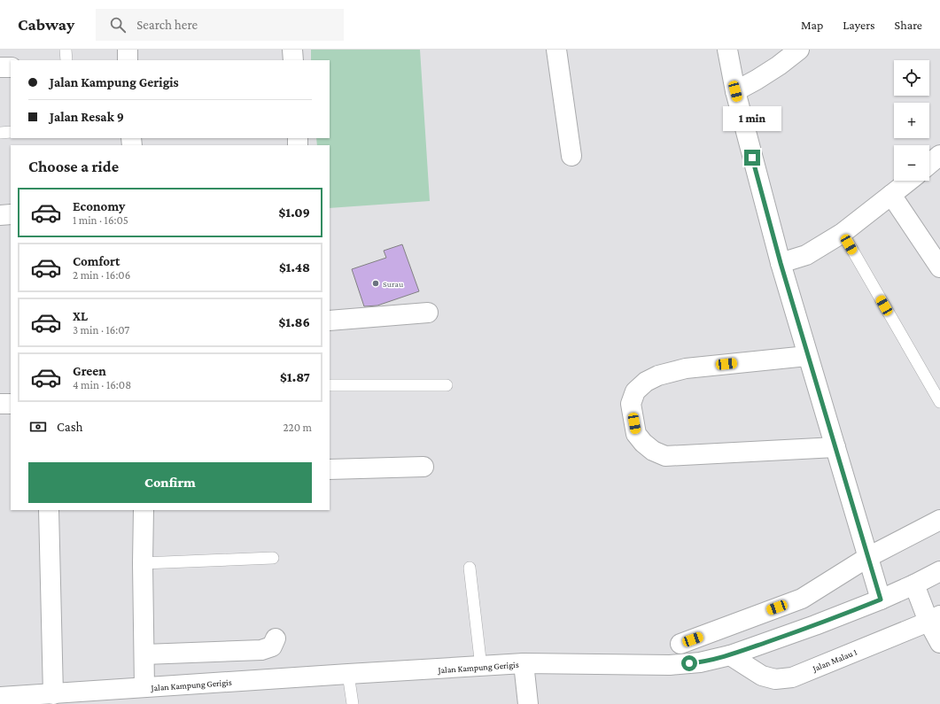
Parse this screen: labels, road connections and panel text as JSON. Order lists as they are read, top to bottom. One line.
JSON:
{"streets":{"street":["Jalan Malau 1","Jalan Kampung Gerigis"]},"crossings":[["Jalan Malau 1","Jalan Kampung Gerigis"]],"places":["Surau"],"page":{"header":"Cabway","search":"Search here","nav":["Map","Layers","Share"],"map_buttons":["+","−"],"banner":["Jalan Kampung Gerigis","Jalan Resak 9"],"bubble":"1 min","heading":"Choose a ride","list":[{"name":"Economy","note":"1 min · 16:05","value":"$1.09"},{"name":"Comfort","note":"2 min · 16:06","value":"$1.48"},{"name":"XL","note":"3 min · 16:07","value":"$1.86"},{"name":"Green","note":"4 min · 16:08","value":"$1.87"}],"pay":["Cash","220 m"],"buttons":"Confirm"}}
